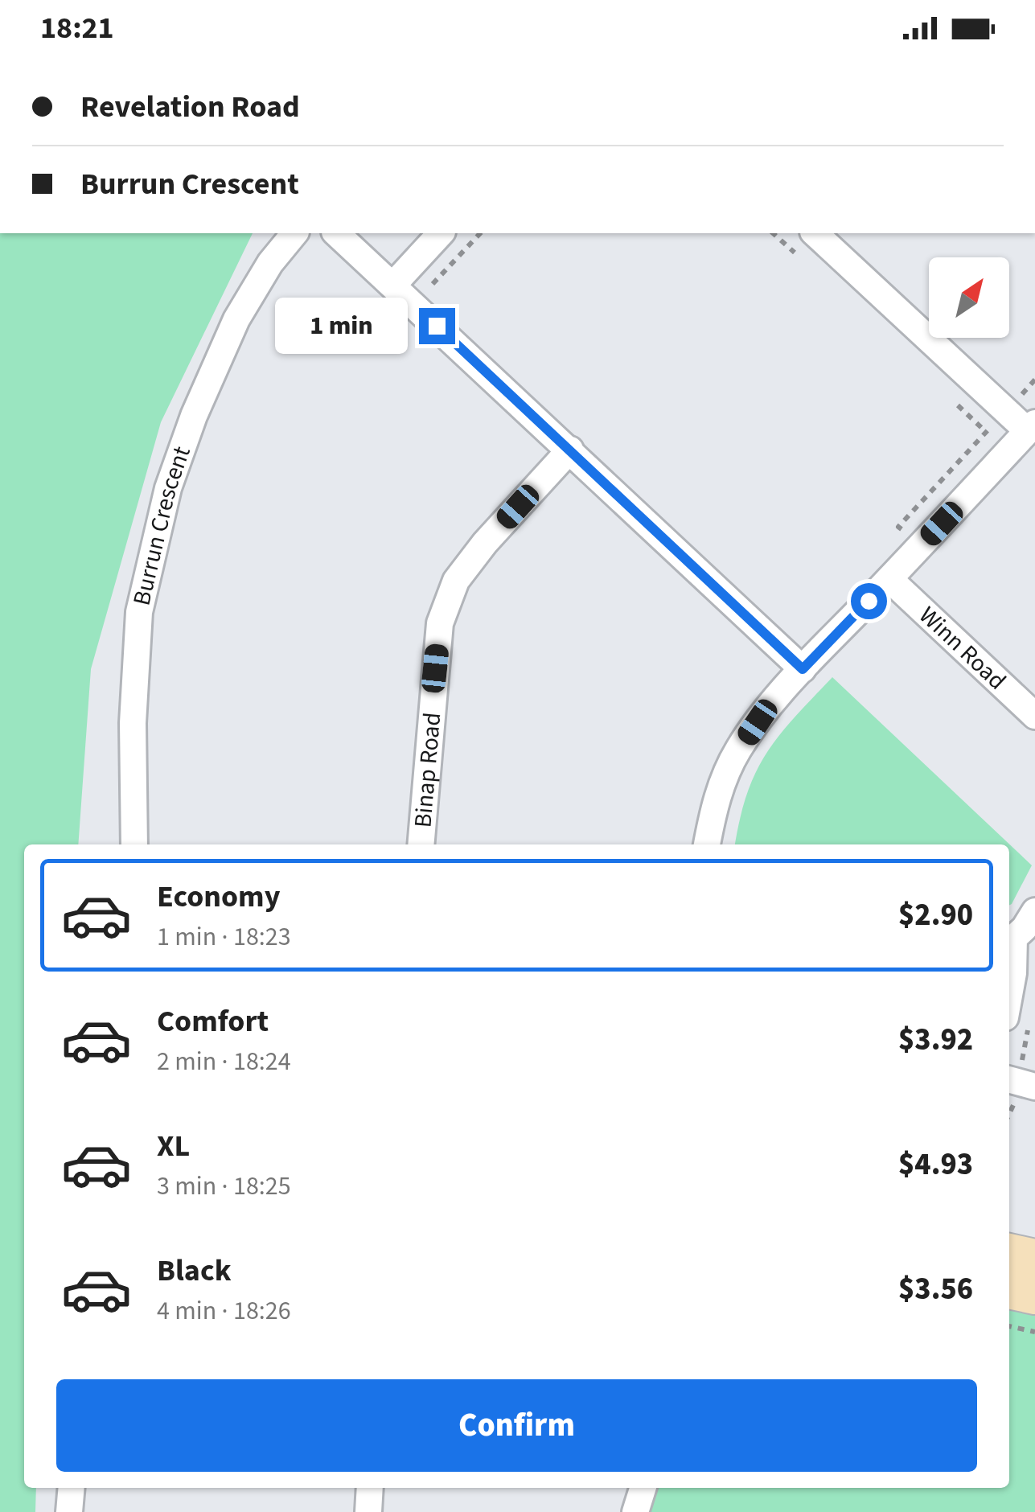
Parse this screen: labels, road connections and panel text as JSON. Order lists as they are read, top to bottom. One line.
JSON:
{"streets":{"street":["Burrun Crescent","Winn Road","Binap Road"]},"north":"top right","page":{"status":"18:21","banner":["Revelation Road","Burrun Crescent"],"bubble":"1 min","list":[{"name":"Economy","note":"1 min · 18:23","value":"$2.90"},{"name":"Comfort","note":"2 min · 18:24","value":"$3.92"},{"name":"XL","note":"3 min · 18:25","value":"$4.93"},{"name":"Black","note":"4 min · 18:26","value":"$3.56"}],"buttons":"Confirm"}}
